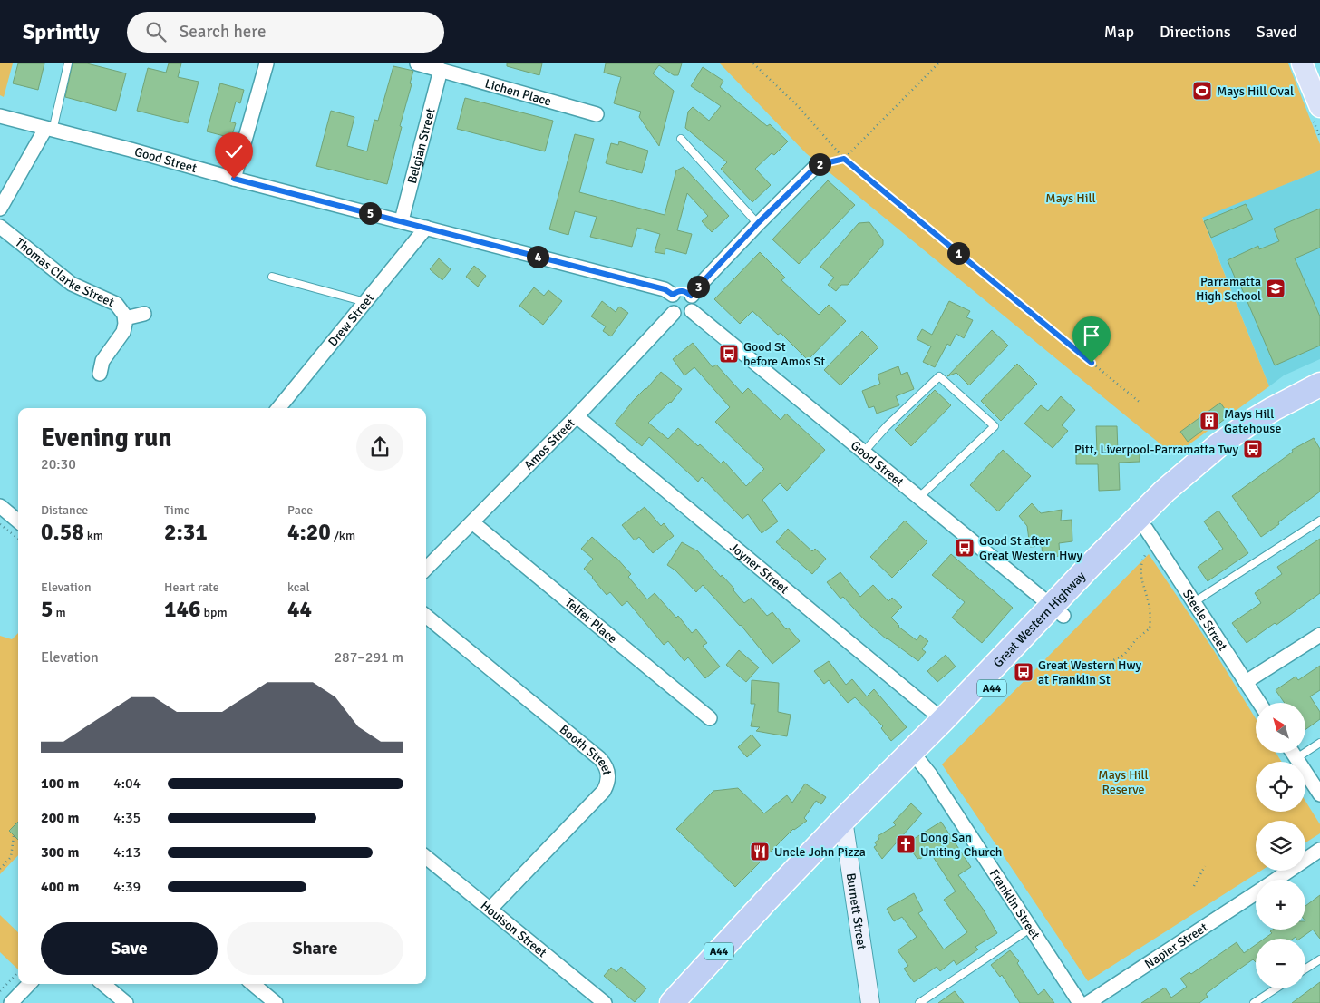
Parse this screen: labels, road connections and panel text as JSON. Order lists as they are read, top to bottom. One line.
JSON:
{"streets":{"highway":["Great Western Highway","A44"],"main road":["Burnett Street"],"street":["Lichen Place","Belgian Street","Good Street","Thomas Clarke Street","Drew Street","Amos Street","Joyner Street","Steele Street","Telfer Place","Booth Street","Franklin Street","Houison Street","Napier Street"]},"crossings":[["Lichen Place","Belgian Street"],["Belgian Street","Good Street"],["Good Street","Drew Street"],["Good Street","Amos Street"],["Good Street","Great Western Highway"],["Amos Street","Joyner Street"],["Amos Street","Telfer Place"],["Joyner Street","Great Western Highway"],["Great Western Highway","Steele Street"],["Great Western Highway","Franklin Street"],["Great Western Highway","Burnett Street"],["Booth Street","Houison Street"]],"parks":["Mays Hill","Mays Hill Reserve"],"places":{"sports":["Mays Hill Oval"],"school or university":["Parramatta High School"],"bus stop":["Good St before Amos St","Pitt, Liverpool-Parramatta Twy","Good St after Great Western Hwy","Great Western Hwy at Franklin St"],"building":["Mays Hill Gatehouse"],"church":["Dong San Uniting Church"],"restaurant":["Uncle John Pizza"]},"north":"top left","page":{"header":"Sprintly","search":"Search here","nav":["Map","Directions","Saved"],"pins":["2","5","1","4","3"],"heading":["Evening run","20:30"],"stats":[["Distance","0.58 km"],["Time","2:31"],["Pace","4:20 /km"],["Elevation","5 m"],["Heart rate","146 bpm"],["kcal","44"]],"chart":["Elevation","287–291 m"],"map_buttons":["+","−"],"list":[{"name":"100 m","note":"4:04"},{"name":"200 m","note":"4:35"},{"name":"300 m","note":"4:13"},{"name":"400 m","note":"4:39"}],"buttons":["Save","Share"]}}
